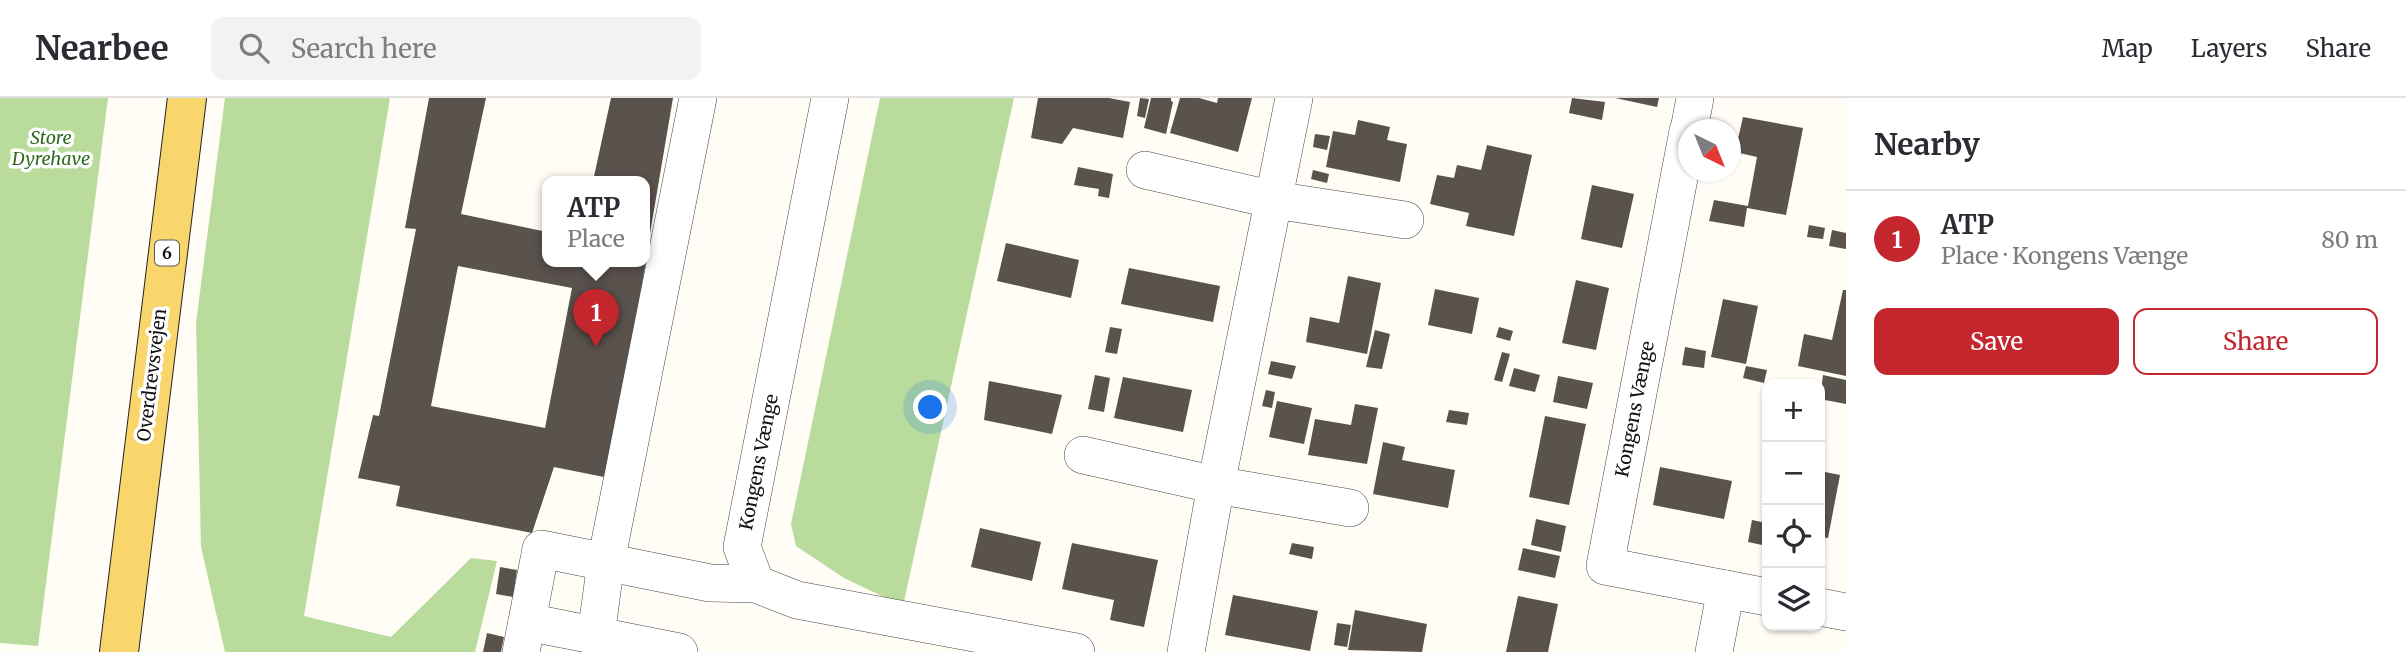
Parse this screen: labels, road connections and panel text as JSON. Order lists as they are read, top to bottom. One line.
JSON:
{"streets":{"main road":["6","Overdrevsvejen"],"street":["Kongens Vænge"]},"parks":["Store Dyrehave"],"north":"bottom right","page":{"header":"Nearbee","search":"Search here","nav":["Map","Layers","Share"],"heading":"Nearby","popup":["ATP","Place"],"list":[{"mark":"1","name":"ATP","note":"Place · Kongens Vænge","value":"80 m"}],"buttons":["Save","Share"],"pins":"1","map_buttons":["+","−"]}}
